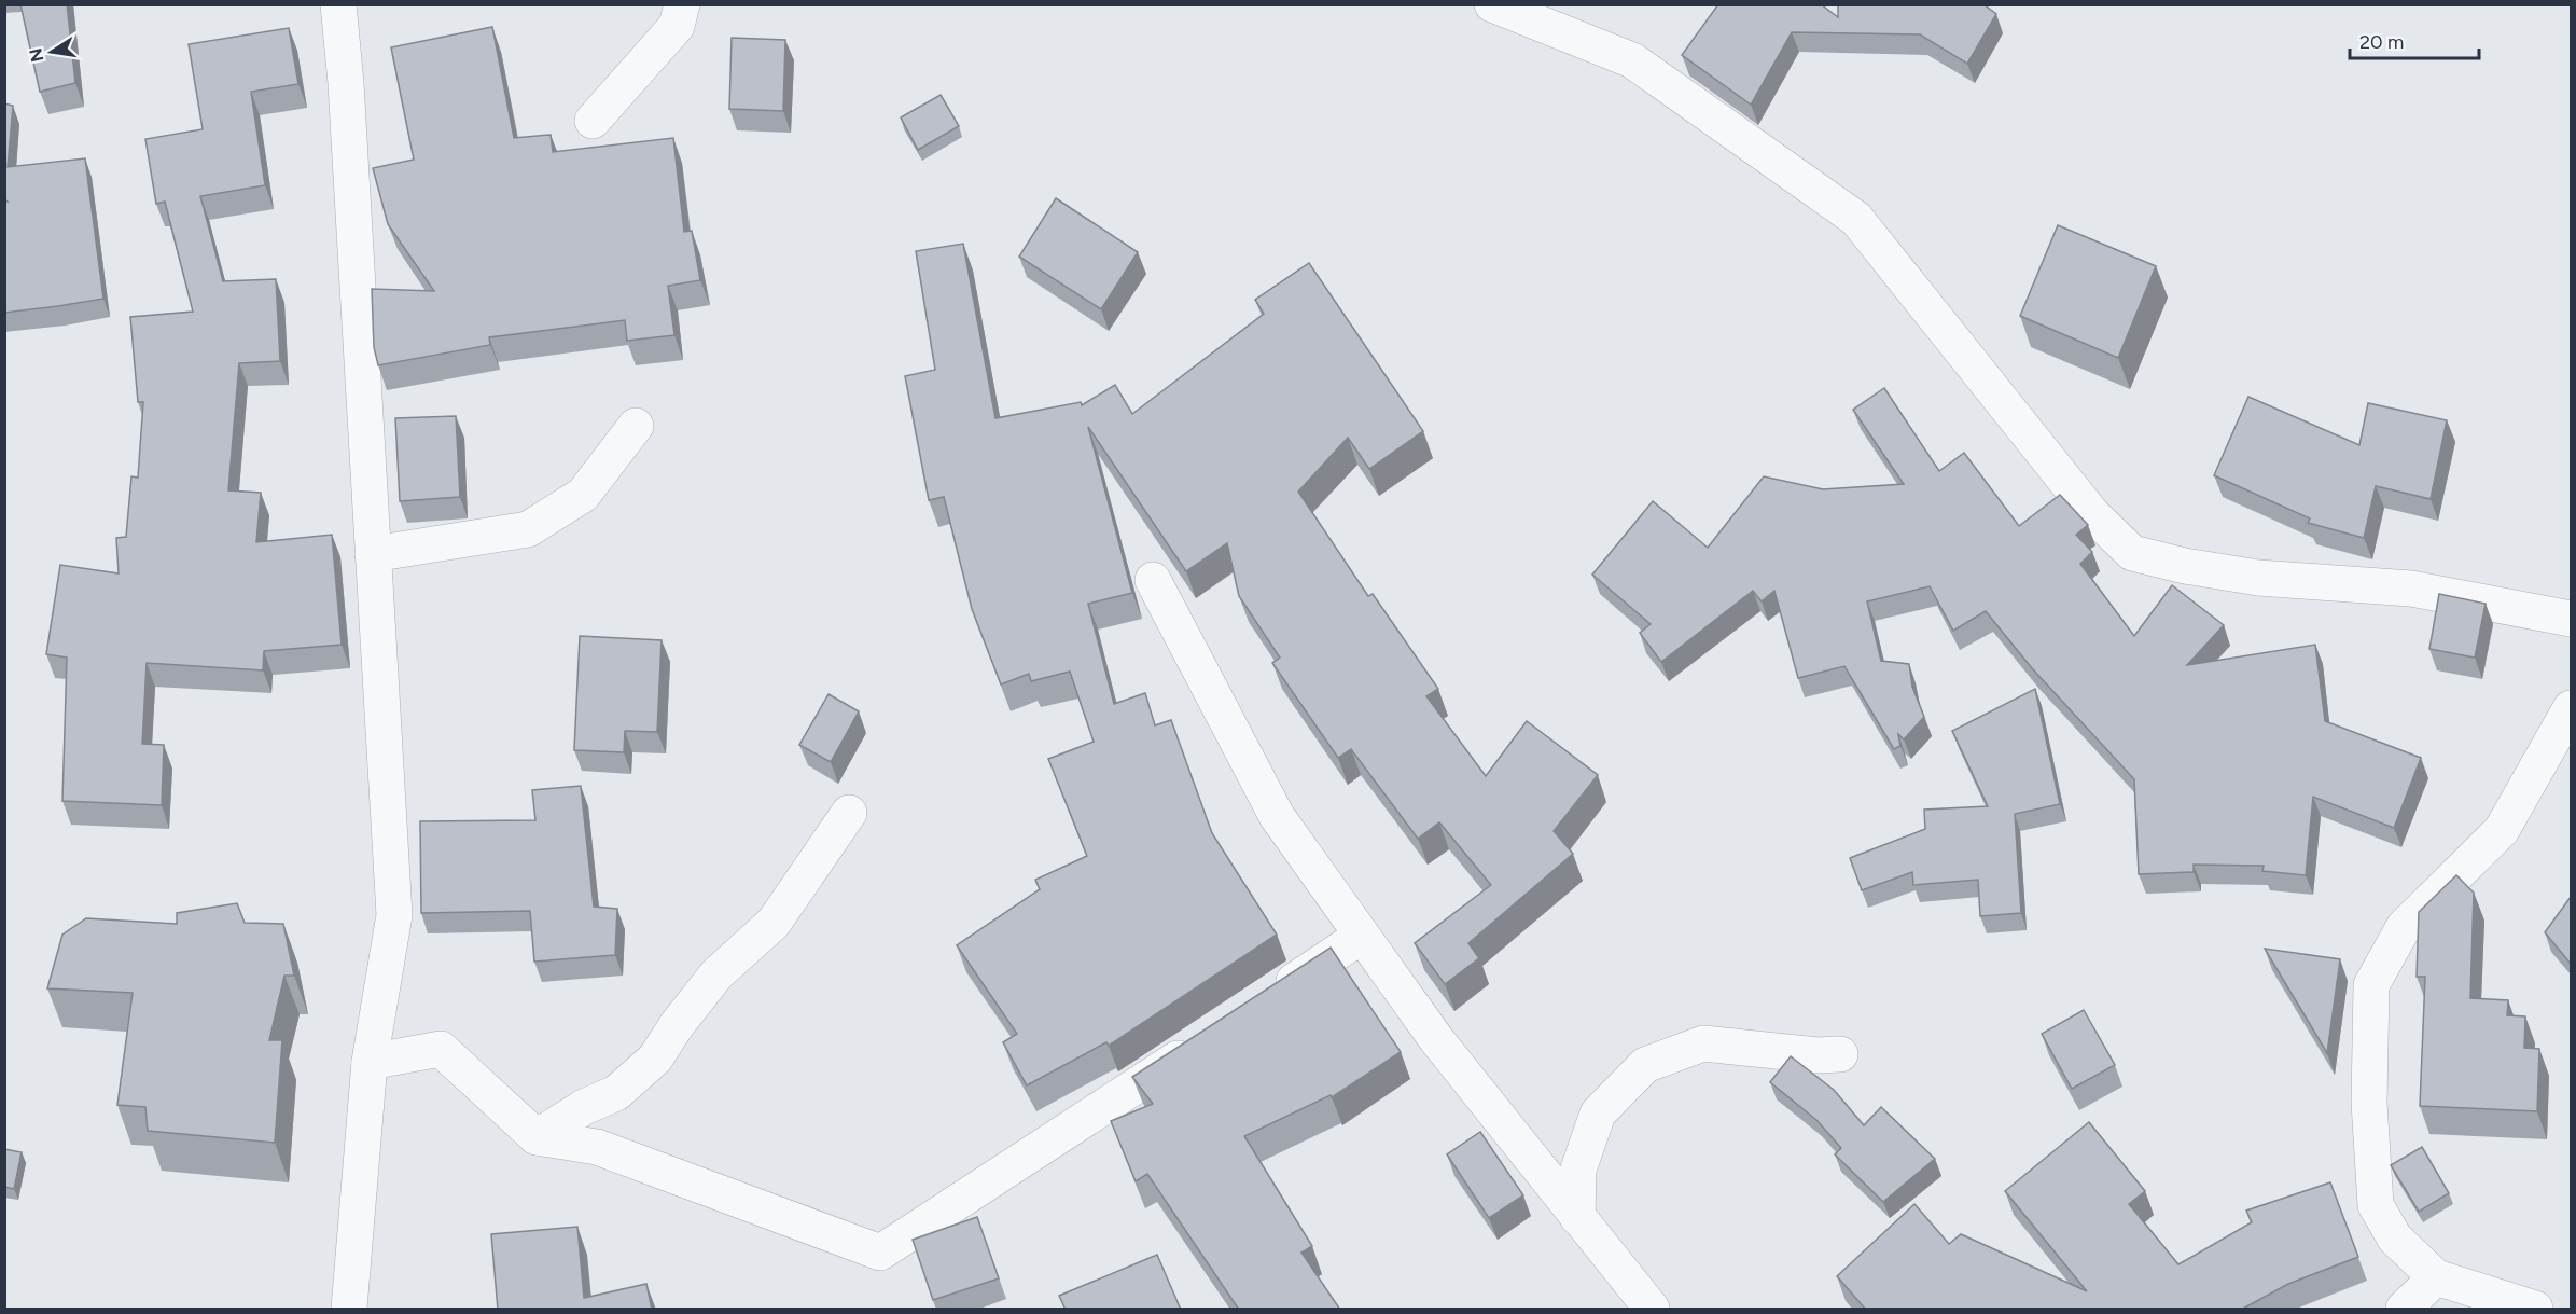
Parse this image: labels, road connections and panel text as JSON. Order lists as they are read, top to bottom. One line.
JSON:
{"scale_bar":"20 m","north":"left"}
